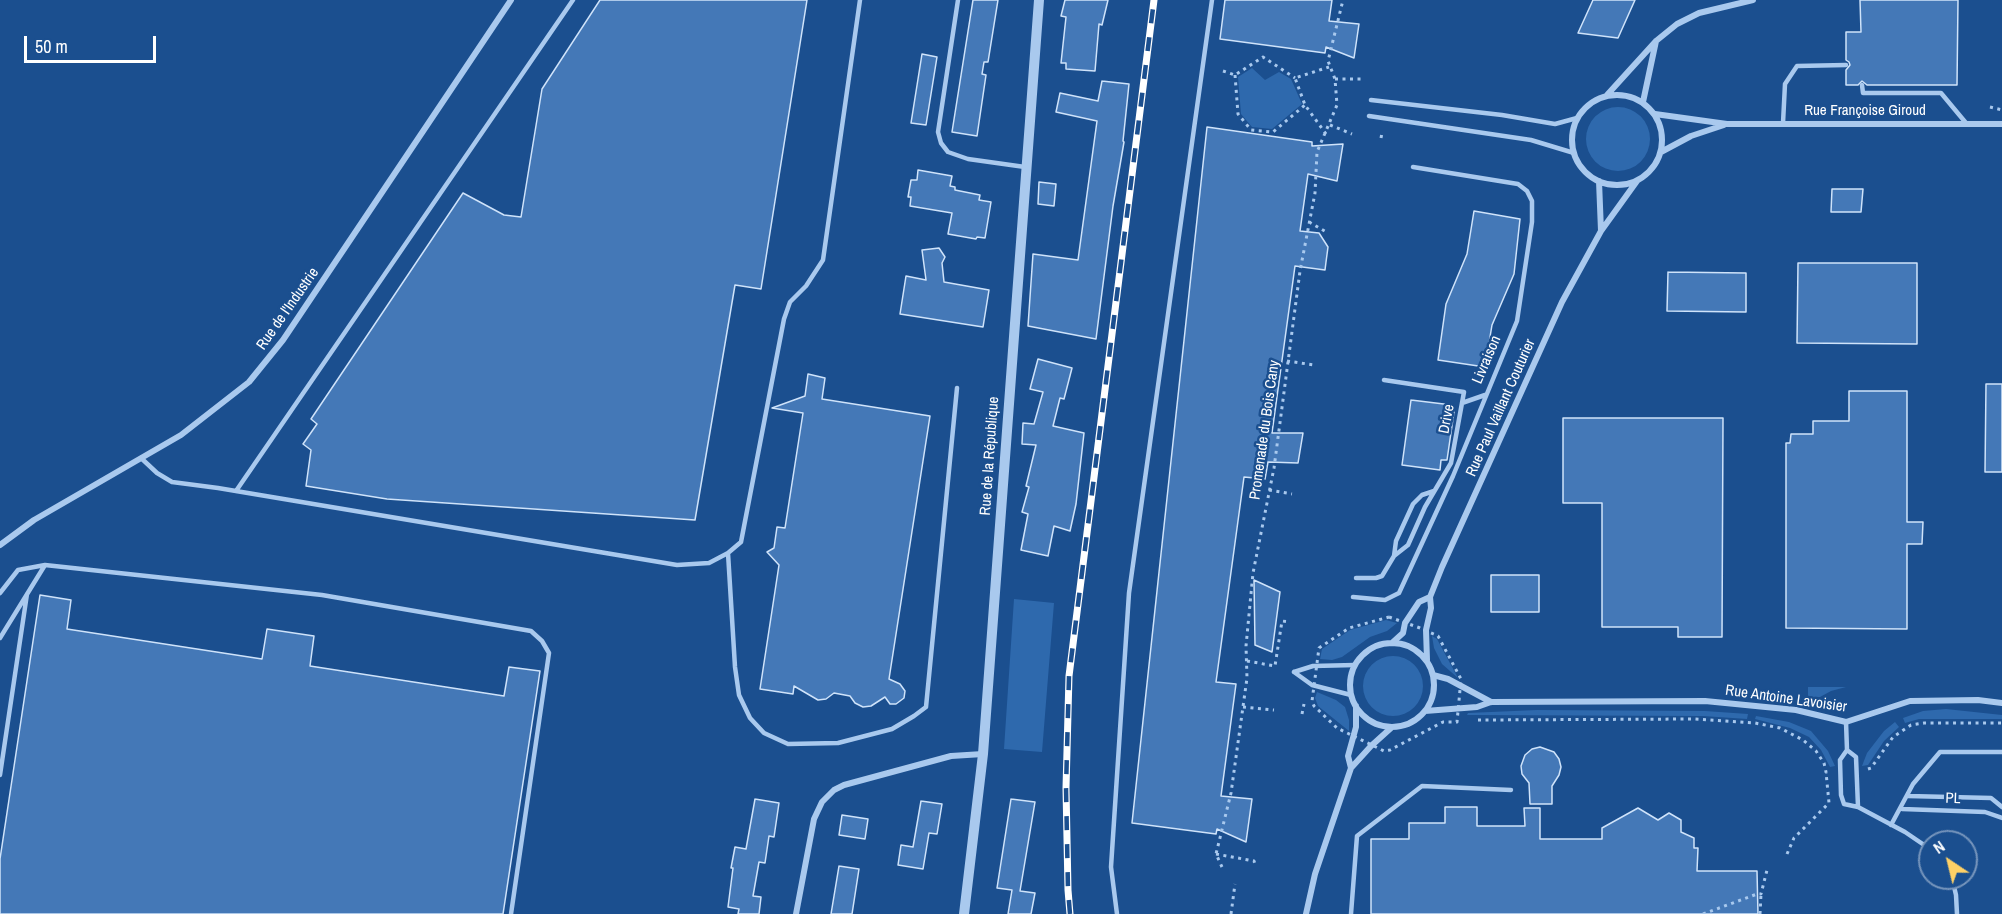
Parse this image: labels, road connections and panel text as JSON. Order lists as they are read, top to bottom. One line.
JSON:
{"streets":{"street":["Rue Françoise Giroud","Rue de l'Industrie","Rue Paul Vaillant Couturier","Rue de la République","Rue Antoine Lavoisier"],"lane":["Livraison","Drive","PL"],"path":["Promenade du Bois Cany"]},"crossings":[["Rue Françoise Giroud","Rue Paul Vaillant Couturier"],["Rue Paul Vaillant Couturier","Rue Antoine Lavoisier"]],"scale_bar":"50 m","north":"top left"}
